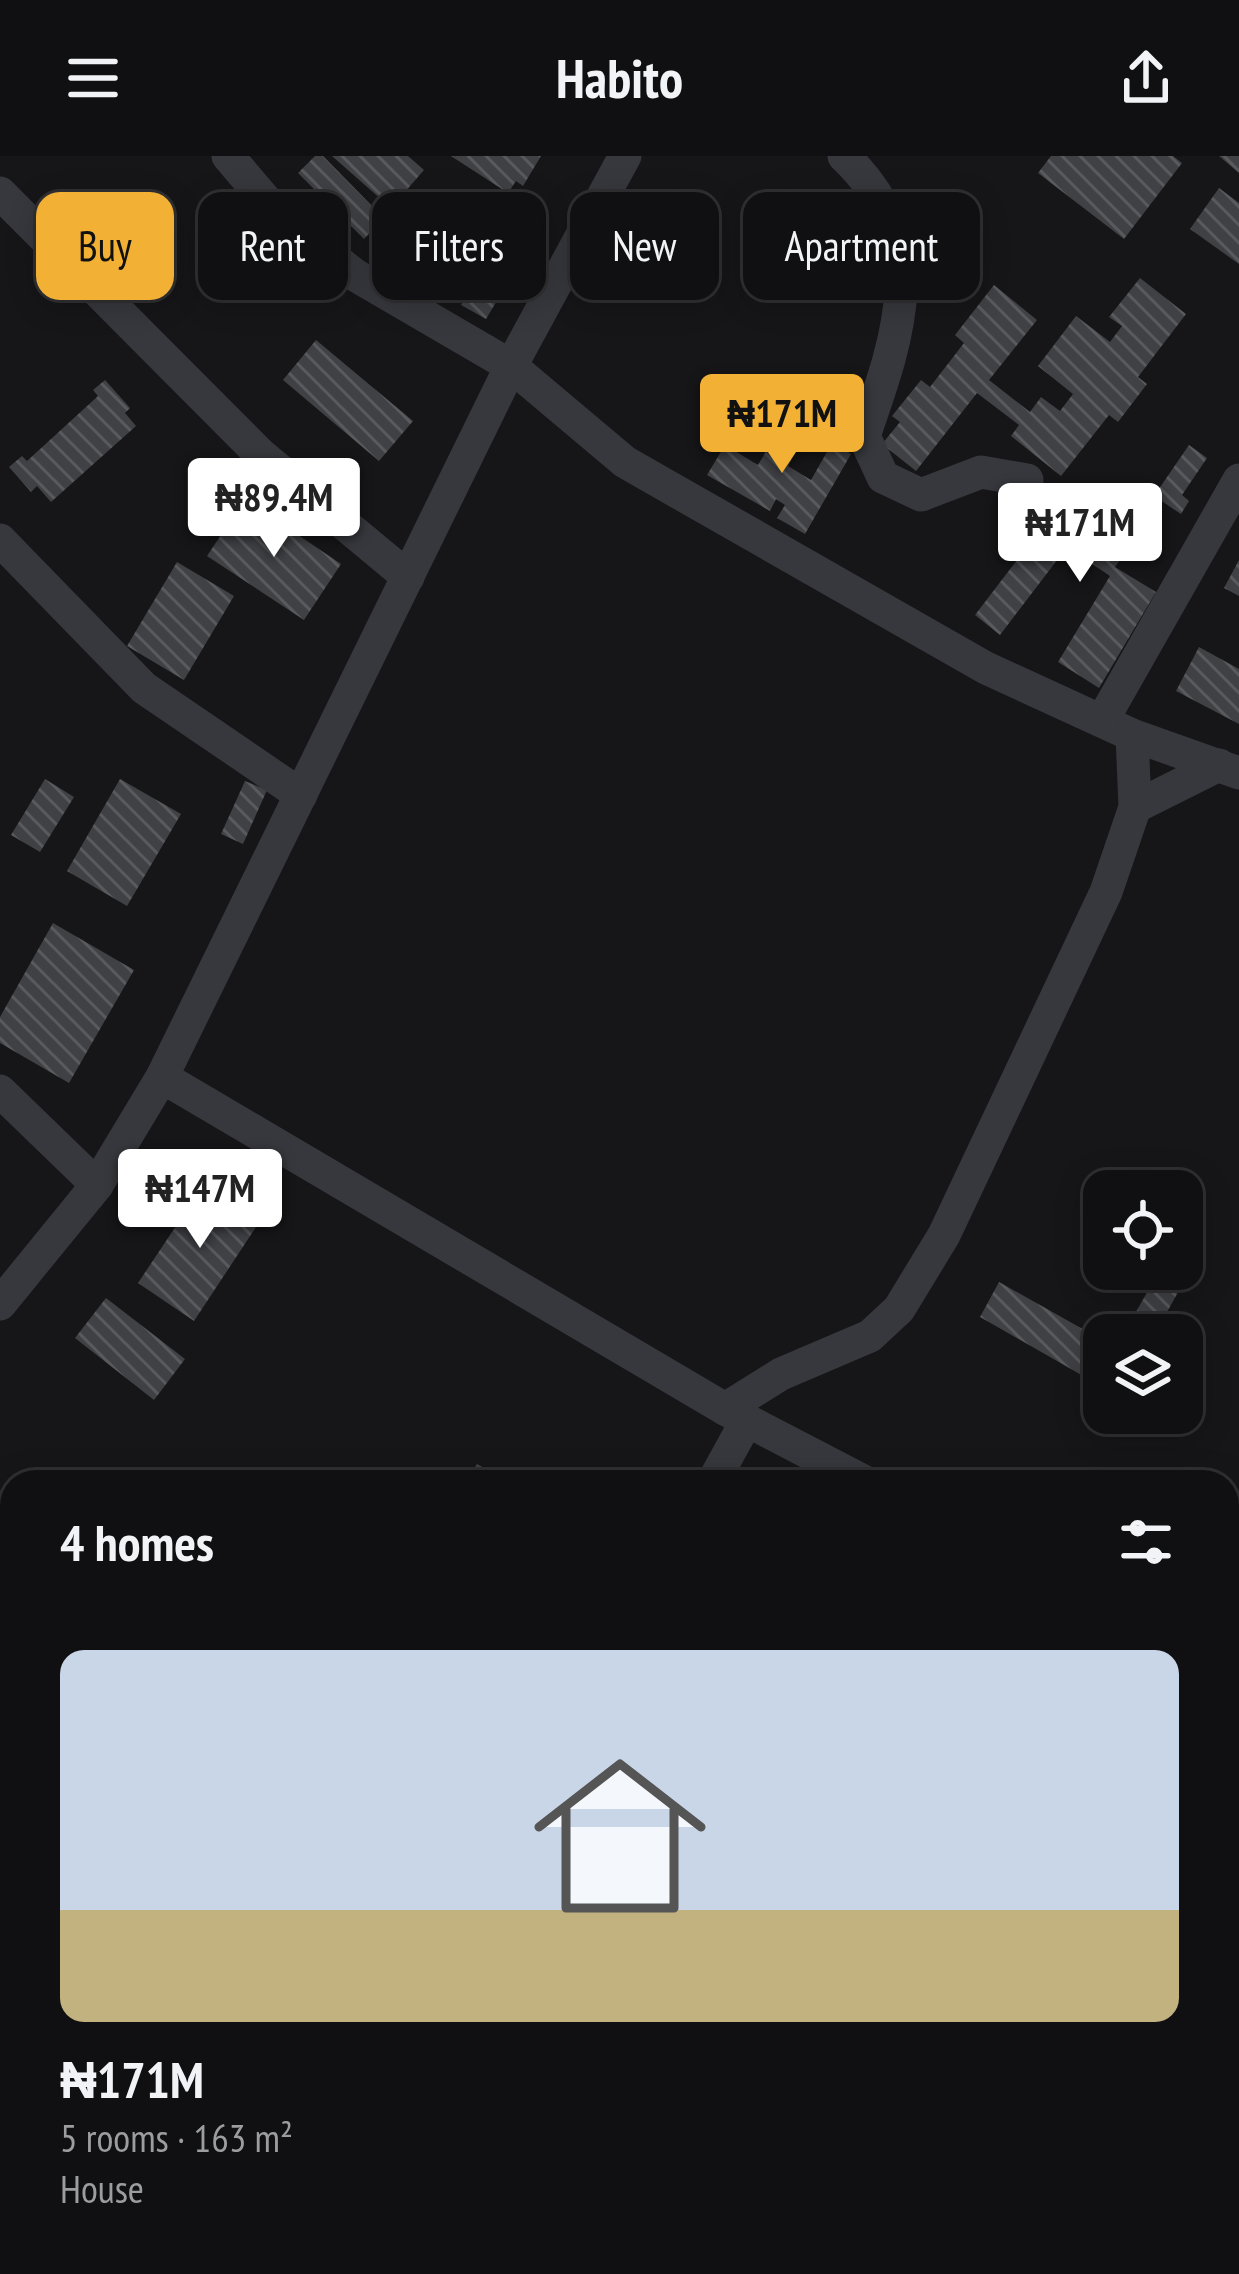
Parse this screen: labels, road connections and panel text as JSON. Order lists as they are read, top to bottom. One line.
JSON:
{"page":{"header":"Habito","chip":["Buy","Rent","Filters","New","Apartment"],"price":["₦171M","₦89.4M","₦171M","₦147M"],"heading":"4 homes","list":[{"name":"₦171M","note":"5 rooms · 163 m² · House"}]}}
